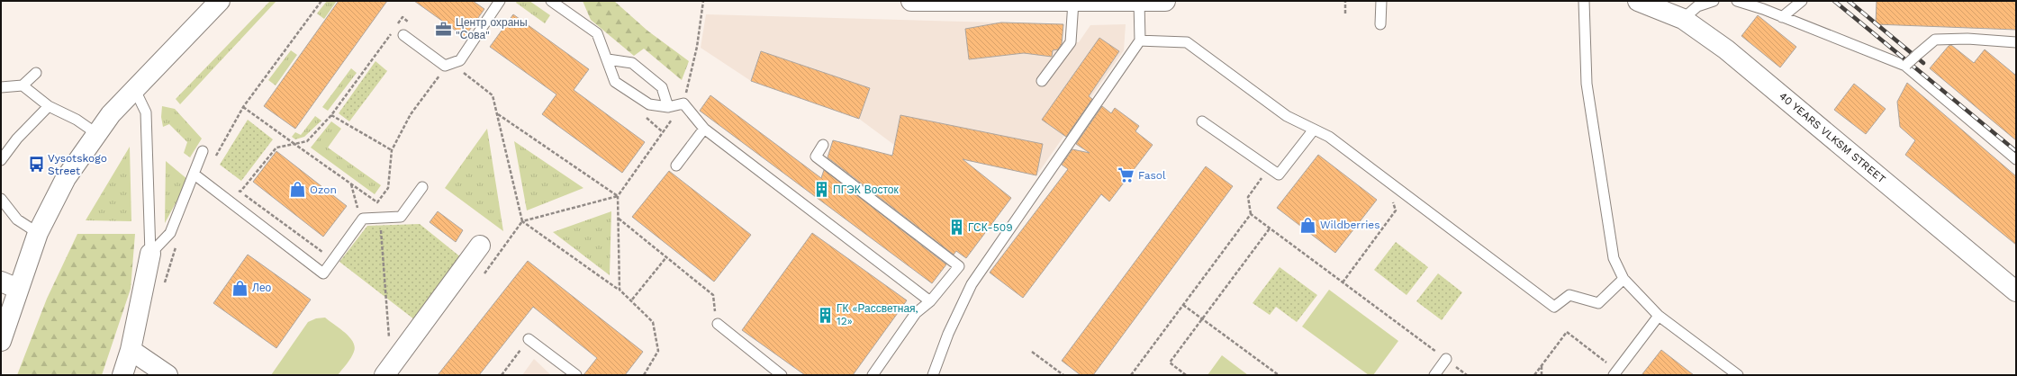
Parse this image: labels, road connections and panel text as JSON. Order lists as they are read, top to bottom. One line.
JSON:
{"streets":{"main road":["40 YEARS VLKSM STREET"]},"places":{"office":["Центр охраны \"Сова\""],"bus stop":["Vysotskogo Street"],"supermarket":["Fasol"],"shop":["Ozon","Wildberries","Лео"],"building":["ПГЭК Восток","ГСК-509","ГК «Рассветная, 12»"]}}
